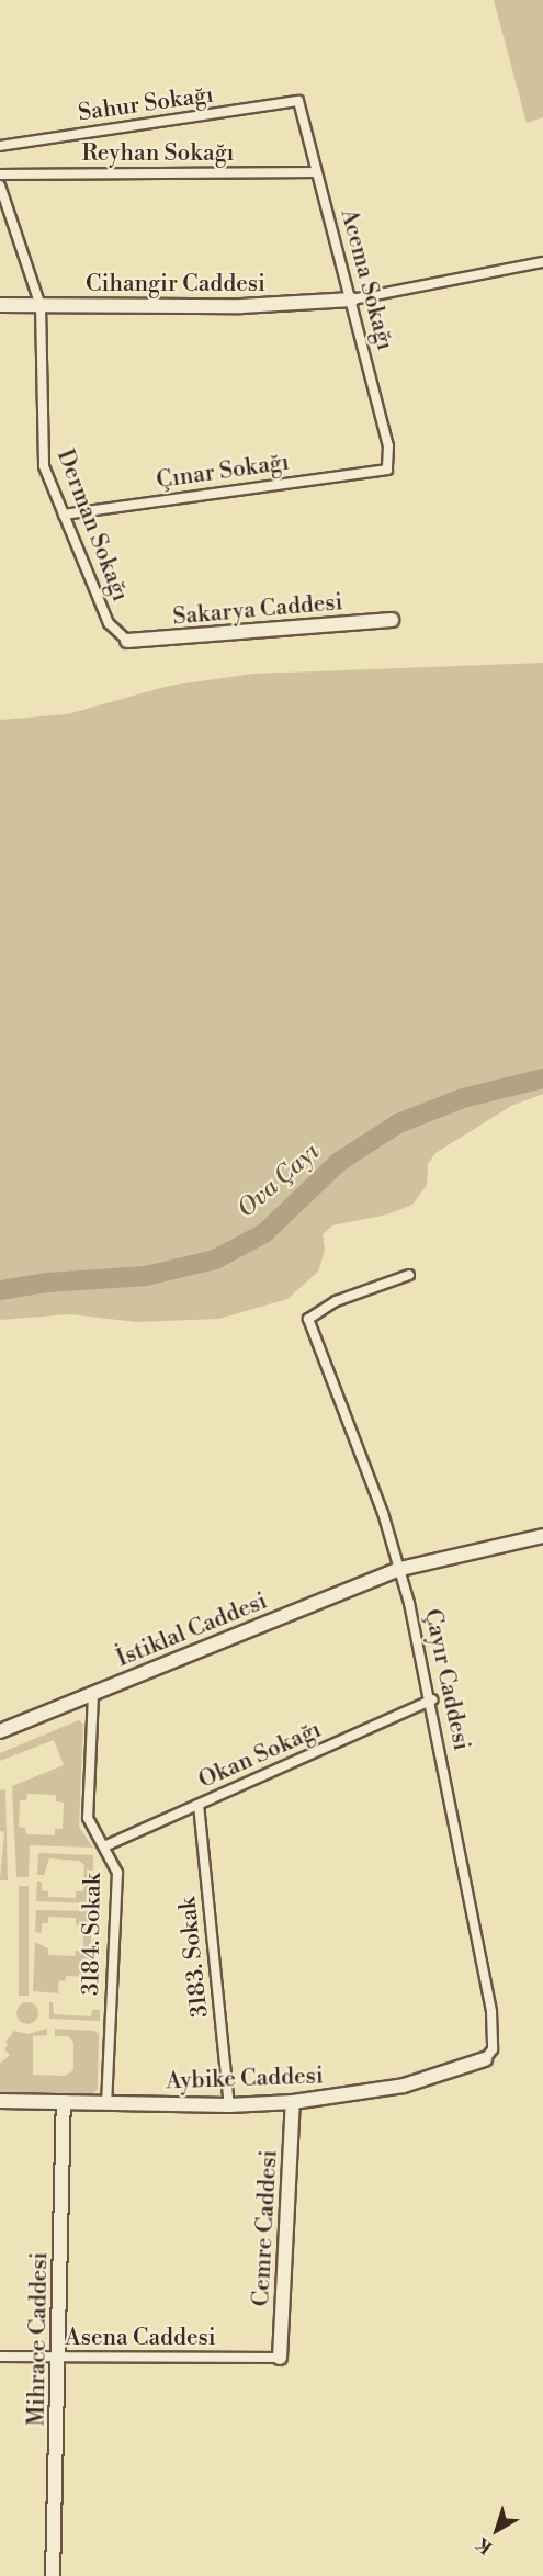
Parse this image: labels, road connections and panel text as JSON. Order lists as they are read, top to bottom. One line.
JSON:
{"streets":{"street":["Sahur Sokağı","Reyhan Sokağı","Acema Sokağı","Cihangir Caddesi","Çınar Sokağı","Derman Sokağı","Sakarya Caddesi","İstiklal Caddesi","Çayır Caddesi","Okan Sokağı","3184. Sokak","3183. Sokak","Aybike Caddesi","Cemre Caddesi","Asena Caddesi","Mihrace Caddesi"]},"crossings":[["Sahur Sokağı","Acema Sokağı"],["Reyhan Sokağı","Acema Sokağı"],["Acema Sokağı","Cihangir Caddesi"],["Acema Sokağı","Çınar Sokağı"],["Cihangir Caddesi","Derman Sokağı"],["Çınar Sokağı","Derman Sokağı"],["Derman Sokağı","Sakarya Caddesi"],["İstiklal Caddesi","Çayır Caddesi"],["İstiklal Caddesi","3184. Sokak"],["Çayır Caddesi","Okan Sokağı"],["Çayır Caddesi","Aybike Caddesi"],["Okan Sokağı","3184. Sokak"],["Okan Sokağı","3183. Sokak"],["3184. Sokak","Aybike Caddesi"],["3183. Sokak","Aybike Caddesi"],["Aybike Caddesi","Cemre Caddesi"],["Aybike Caddesi","Mihrace Caddesi"],["Cemre Caddesi","Asena Caddesi"],["Asena Caddesi","Mihrace Caddesi"]],"water":["Ova Çayı"],"north":"bottom left"}
